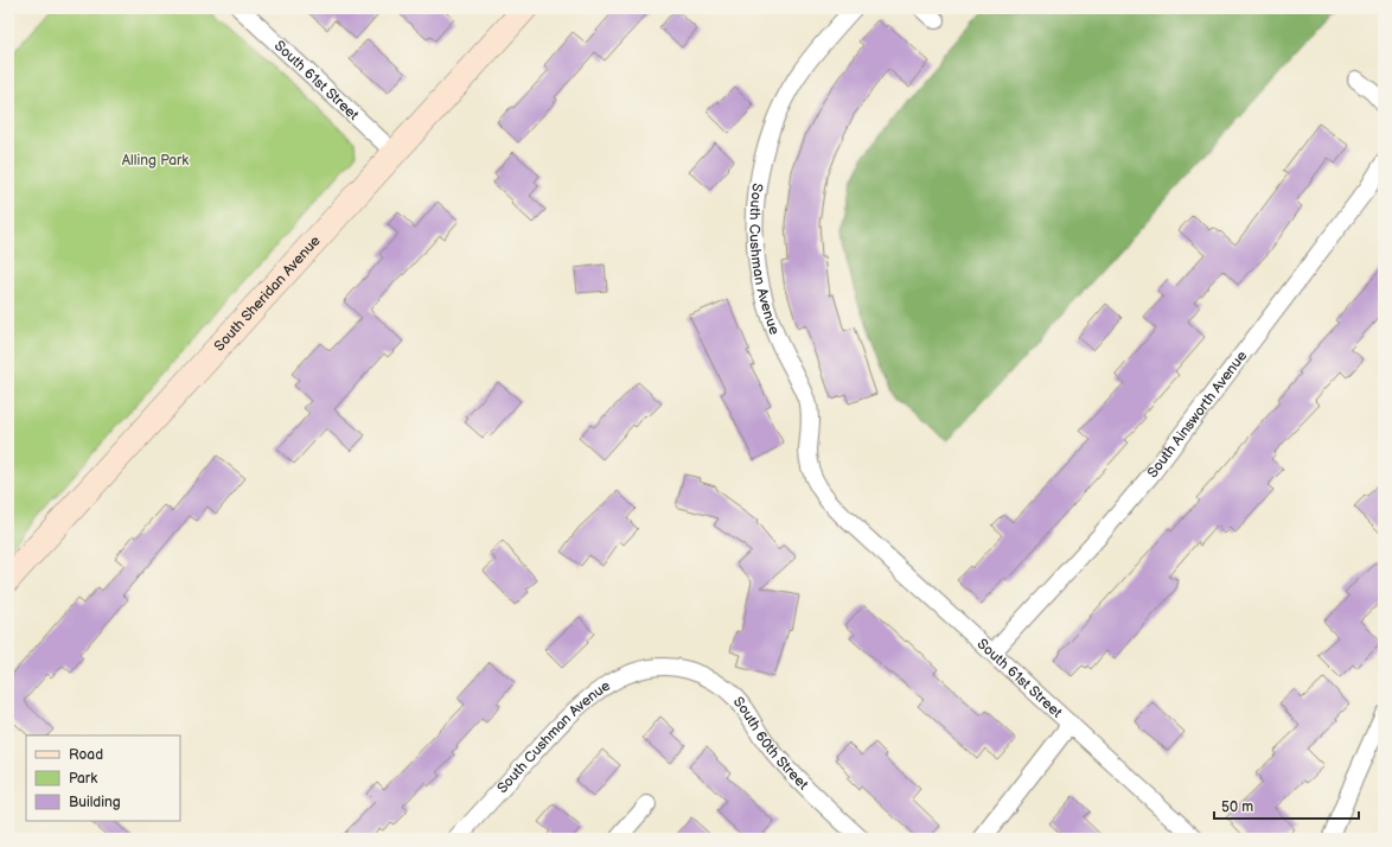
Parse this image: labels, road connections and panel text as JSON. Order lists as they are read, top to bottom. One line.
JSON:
{"streets":{"street":["South 61st Street","South Cushman Avenue","South Sheridan Avenue","South Ainsworth Avenue","South 60th Street"]},"crossings":[["South 61st Street","South Cushman Avenue"],["South 61st Street","South Sheridan Avenue"],["South 61st Street","South Ainsworth Avenue"],["South Cushman Avenue","South 60th Street"]],"parks":["Alling Park"],"legend":["Road","Park","Building"],"scale_bar":"50 m"}
